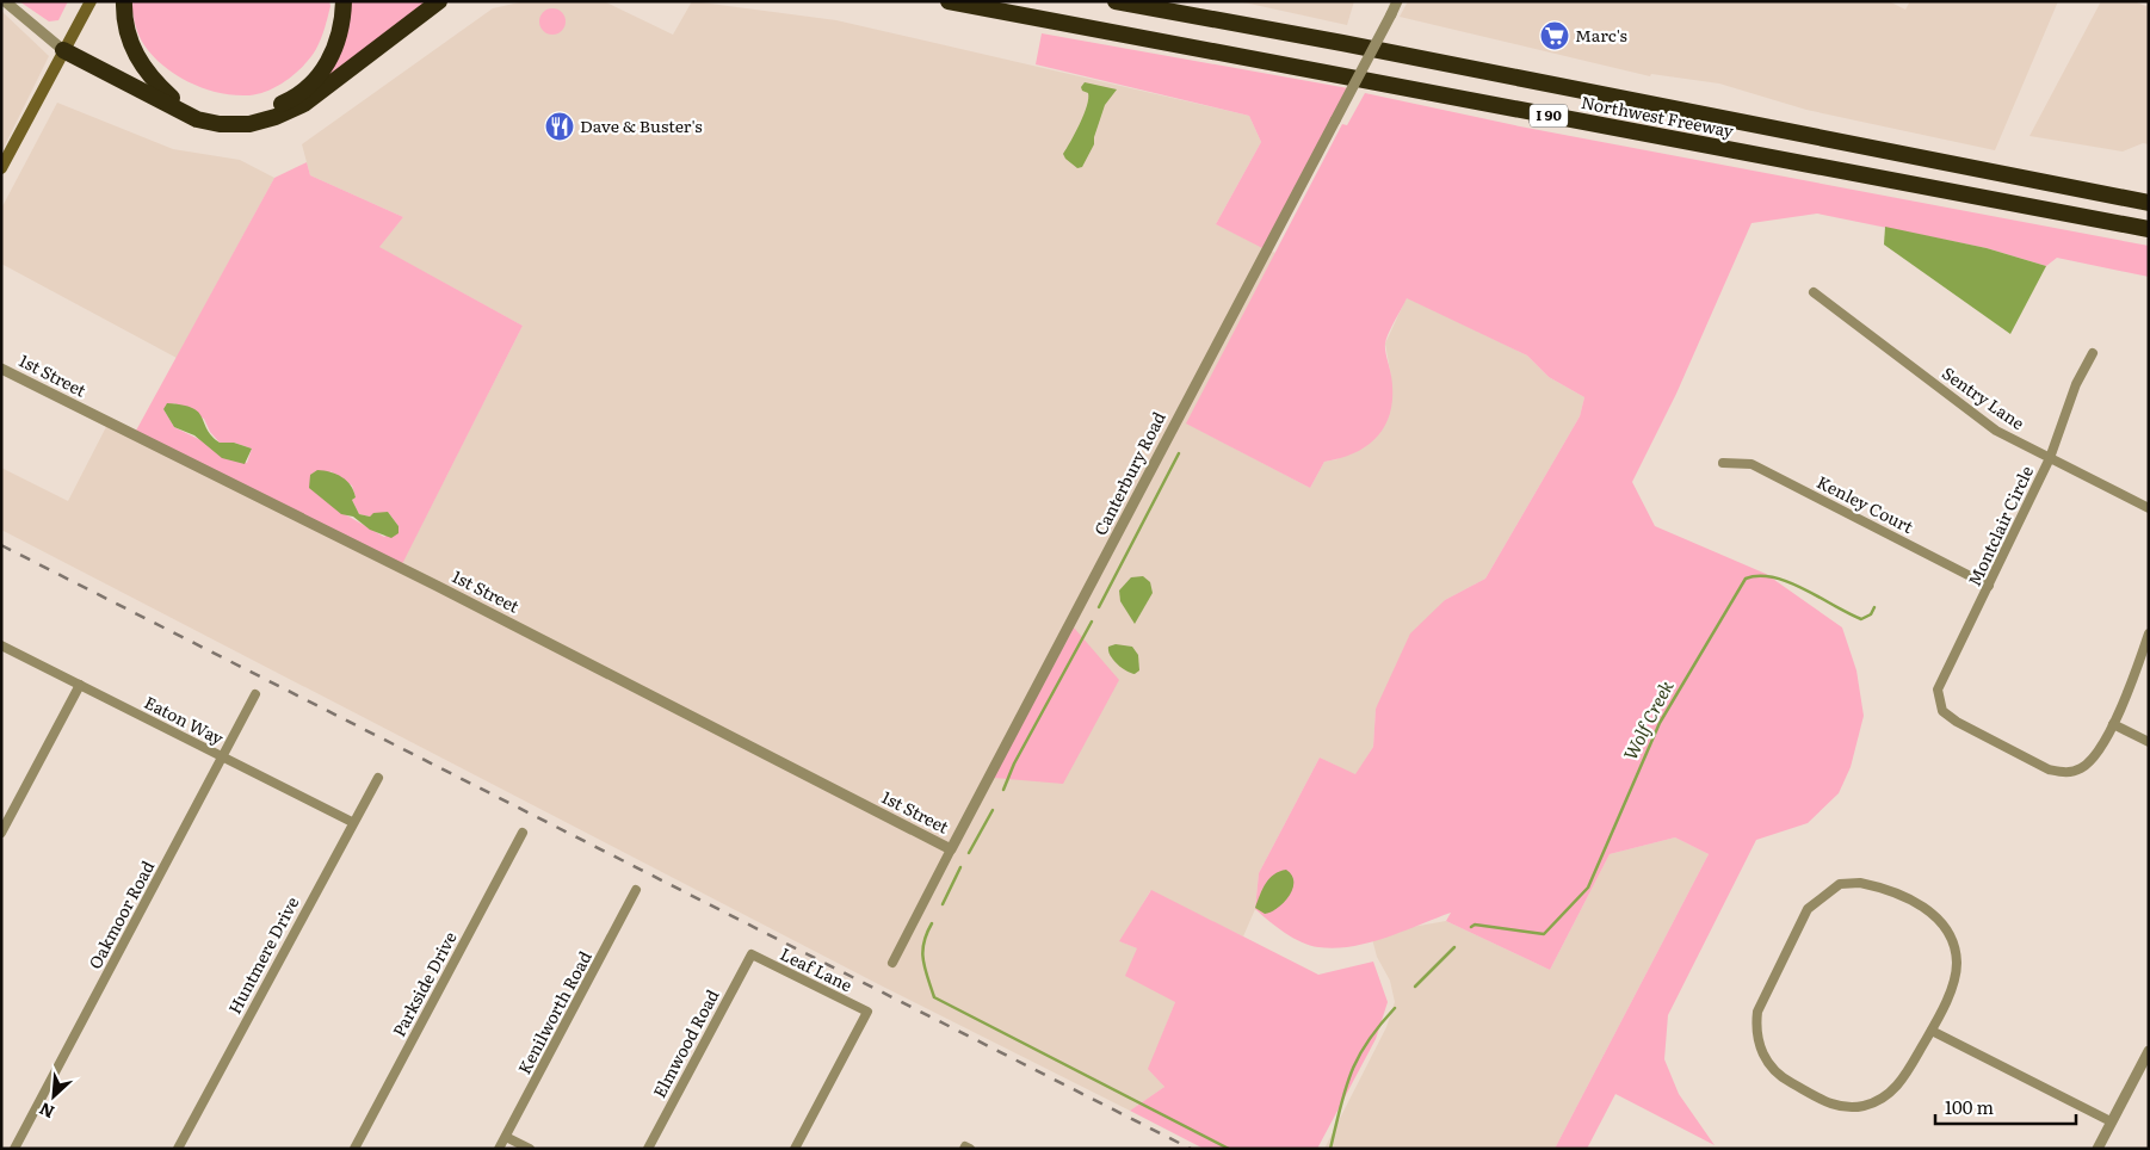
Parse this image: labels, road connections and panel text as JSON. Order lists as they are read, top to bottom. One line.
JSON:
{"streets":{"highway":["I 90","Northwest Freeway"],"street":["1st Street","Sentry Lane","Canterbury Road","Kenley Court","Montclair Circle","Eaton Way","Oakmoor Road","Huntmere Drive","Leaf Lane","Parkside Drive","Kenilworth Road","Elmwood Road"]},"crossings":[["1st Street","Canterbury Road"],["Sentry Lane","Montclair Circle"],["Kenley Court","Montclair Circle"],["Eaton Way","Oakmoor Road"],["Eaton Way","Huntmere Drive"],["Leaf Lane","Elmwood Road"]],"water":["Wolf Creek"],"places":{"supermarket":["Marc's"],"restaurant":["Dave & Buster's"]},"scale_bar":"100 m","north":"bottom left"}
